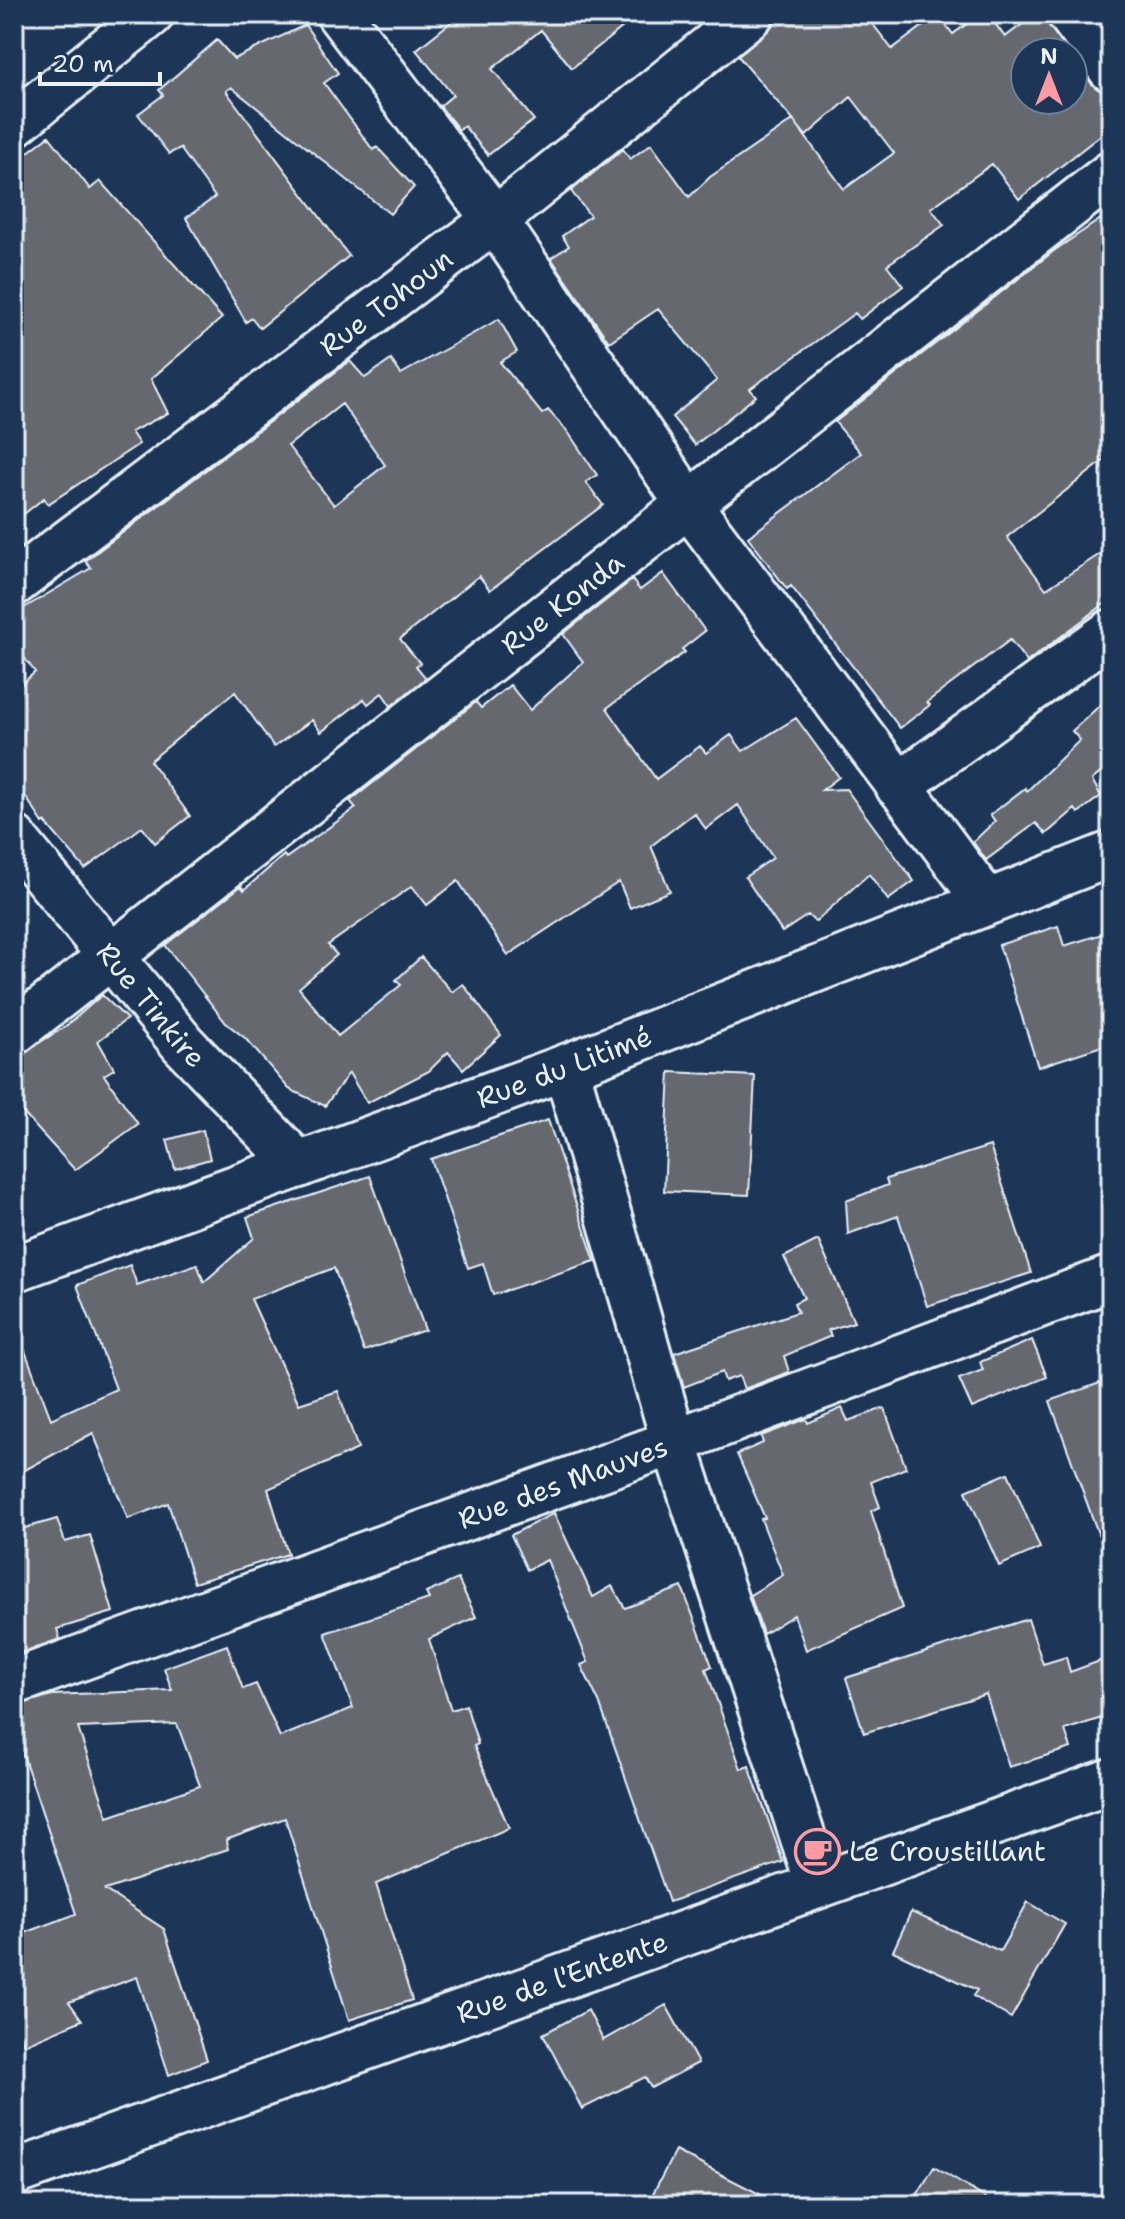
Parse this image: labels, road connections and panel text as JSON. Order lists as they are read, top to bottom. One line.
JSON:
{"streets":{"street":["Rue Tohoun","Rue Konda","Rue Tinkire","Rue du Litimé","Rue des Mauves","Rue de l'Entente"]},"crossings":[["Rue Konda","Rue Tinkire"],["Rue Tinkire","Rue du Litimé"]],"places":{"cafe":["Le Croustillant"]},"scale_bar":"20 m","north":"top"}
